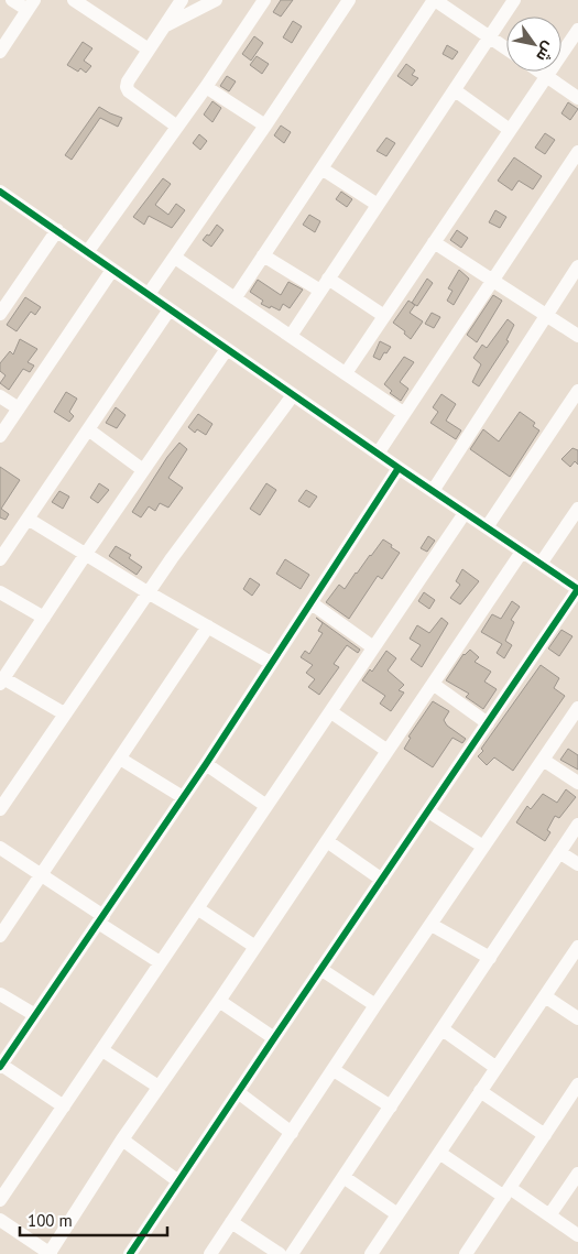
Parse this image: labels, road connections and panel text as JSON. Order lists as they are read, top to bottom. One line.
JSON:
{"scale_bar":"100 m","north":"bottom right"}
